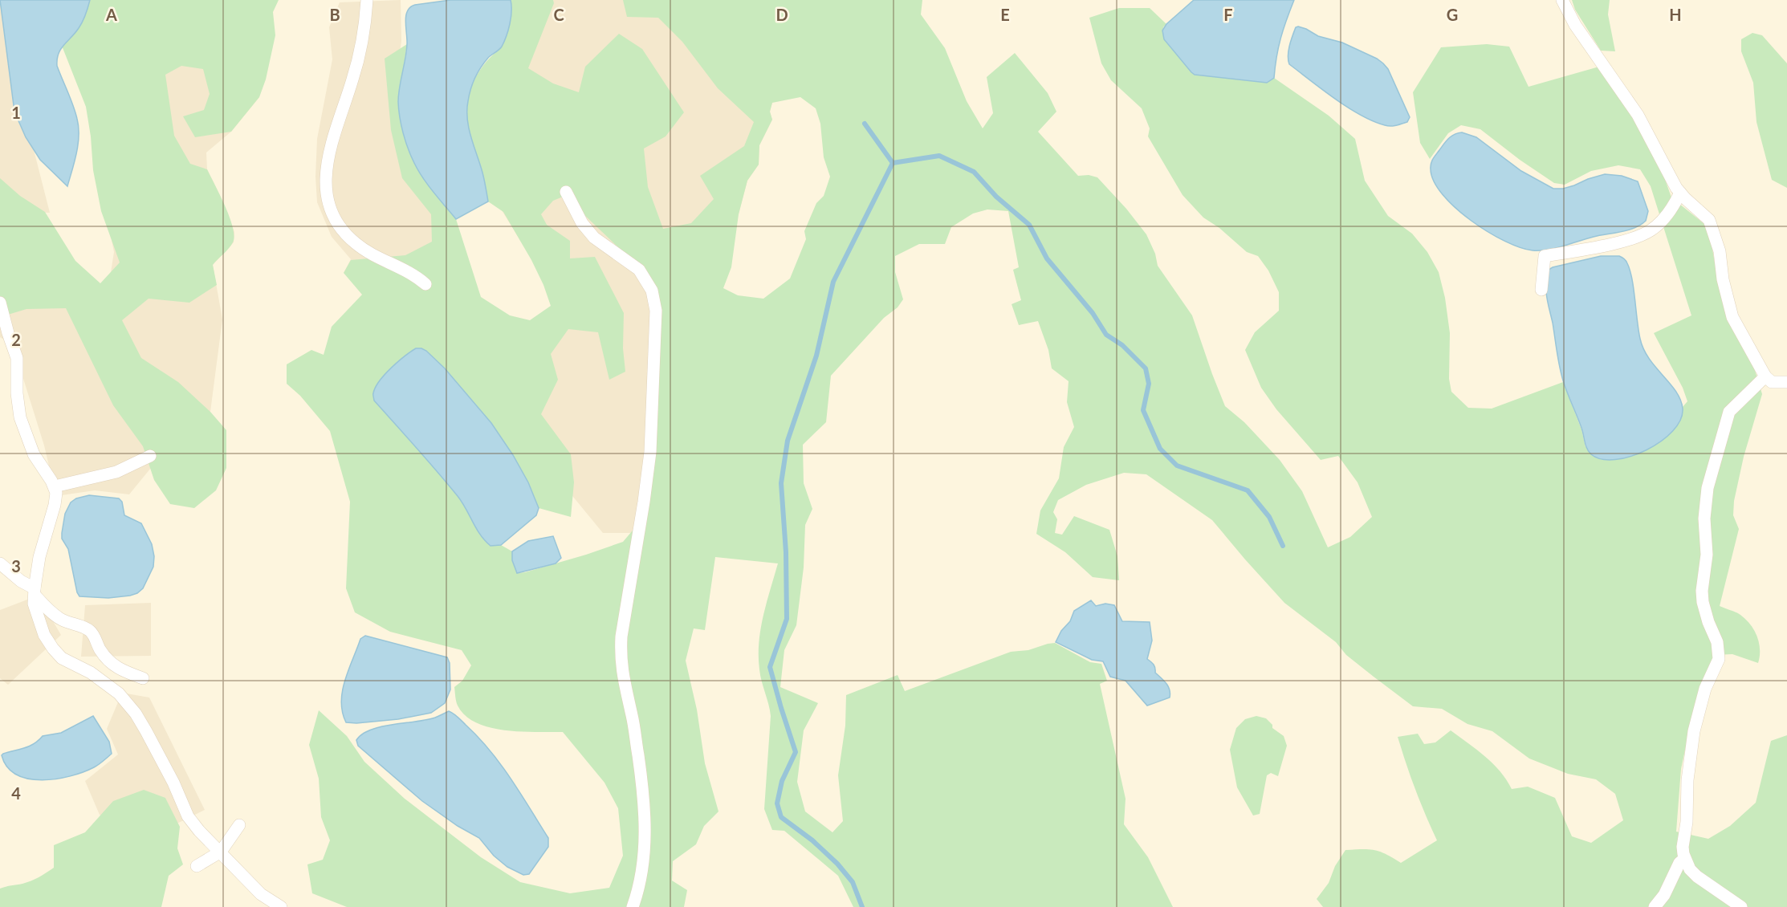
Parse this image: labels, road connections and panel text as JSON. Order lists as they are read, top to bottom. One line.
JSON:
{"grid":{"columns":["A","B","C","D","E","F","G","H"],"rows":["1","2","3","4"]}}
